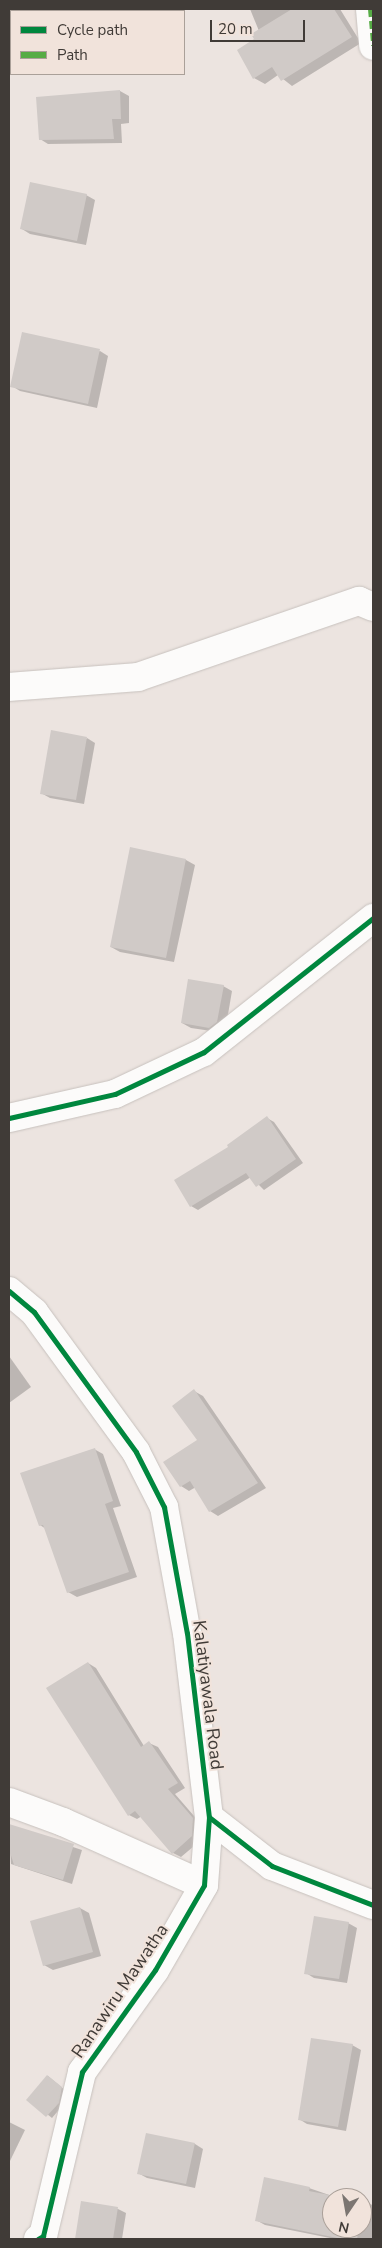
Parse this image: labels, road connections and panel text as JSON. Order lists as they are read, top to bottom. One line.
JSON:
{"streets":{"street":["Kalatiyawala Road","Ranawiru Mawatha"]},"crossings":[["Kalatiyawala Road","Ranawiru Mawatha"]],"legend":["Cycle path","Path"],"scale_bar":"20 m","north":"bottom"}
